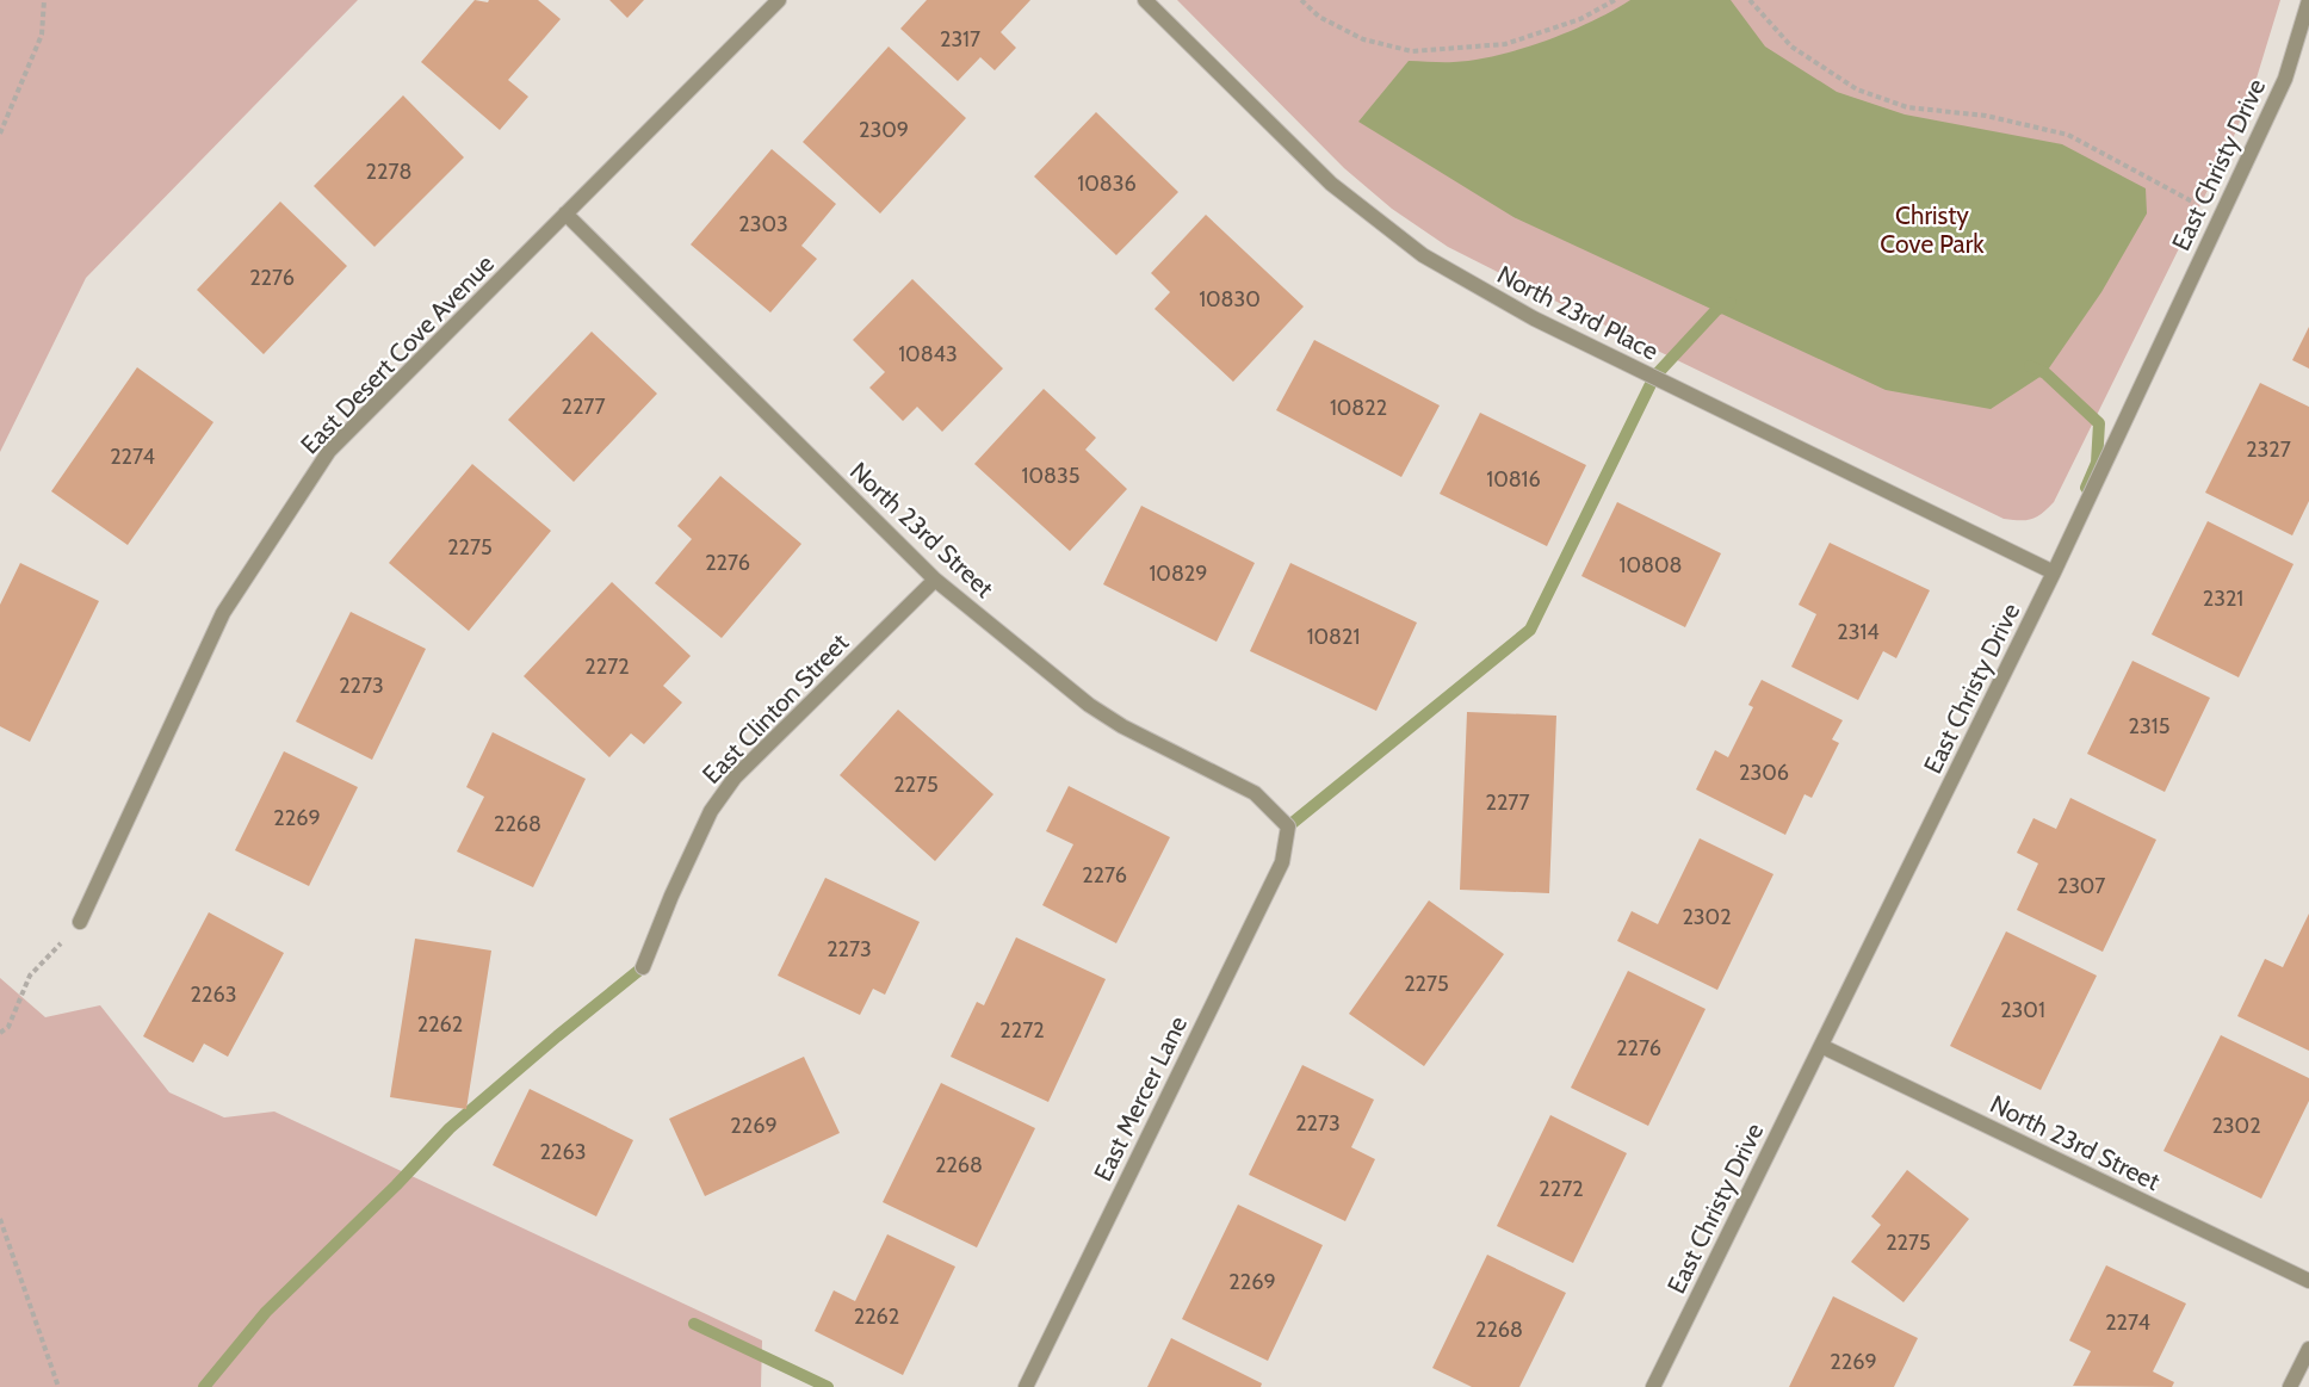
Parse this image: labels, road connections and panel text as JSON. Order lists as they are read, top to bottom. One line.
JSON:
{"streets":{"street":["East Christy Drive","North 23rd Place","East Desert Cove Avenue","North 23rd Street","East Clinton Street","East Mercer Lane"]},"crossings":[["East Christy Drive","North 23rd Place"],["East Christy Drive","North 23rd Street"],["East Desert Cove Avenue","North 23rd Street"],["North 23rd Street","East Clinton Street"],["North 23rd Street","East Mercer Lane"]],"parks":["Christy Cove Park"],"house_numbers":["2317","2309","2278","10836","2303","2276","10830","10843","2277","10822","2327","2274","10835","10816","2275","2276","10808","10829","2321","2314","10821","2272","2273","2315","2306","2275","2277","2269","2268","2276","2307","2302","2273","2275","2263","2301","2262","2272","2276","2273","2269","2302","2263","2268","2272","2275","2269","2262","2274","2268","2269"]}
